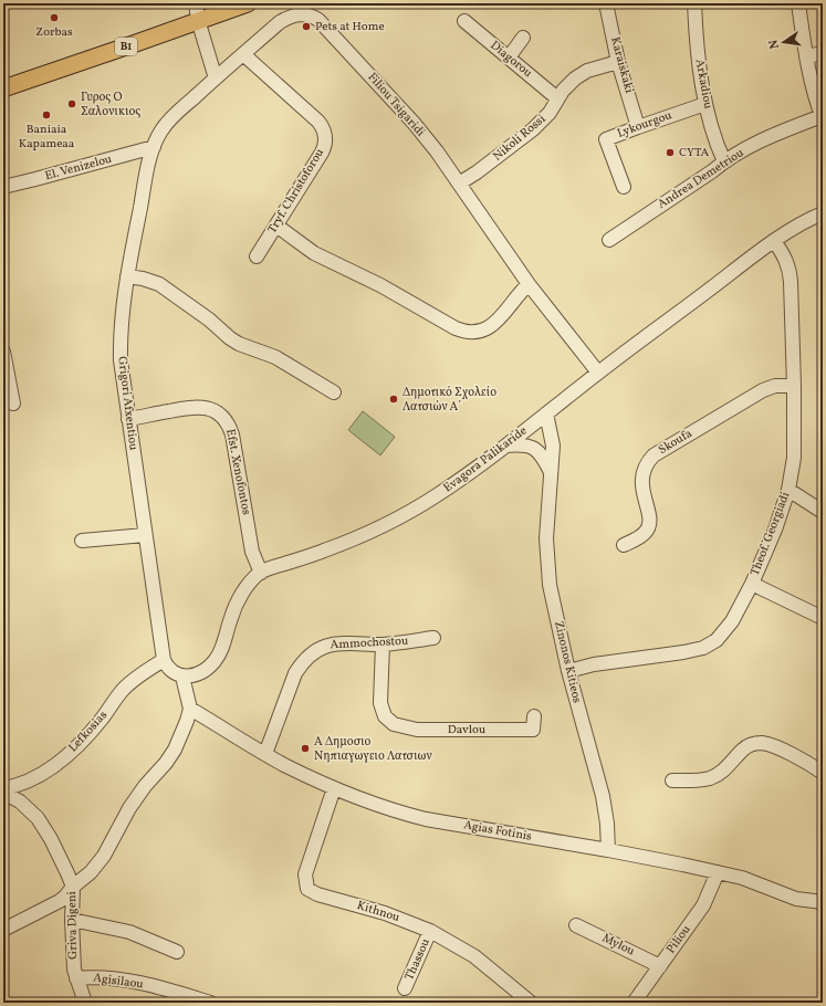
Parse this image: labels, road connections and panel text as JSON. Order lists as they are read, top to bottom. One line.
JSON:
{"streets":{"main road":["B1"],"street":["Diagorou","Karaiskaki","Arkadiou","Filiou Tsigaridi","Lykourgou","Nikoli Rossi","El. Venizelou","Andrea Demetriou","Tryf. Christoforou","Grigori Afxentiou","Skoufa","Evagora Palikaride","Efst. Xenofontos","Theof. Georgiadi","Ammochostou","Zinonos Kitieos","Davlou","Lefkosias","Agias Fotinis","Kithnou","Griva Digeni","Piliou","Mylou","Thassou","Agisilaou"]},"crossings":[["Diagorou","Nikoli Rossi"],["Karaiskaki","Lykourgou"],["Karaiskaki","Nikoli Rossi"],["Arkadiou","Lykourgou"],["Arkadiou","Andrea Demetriou"],["Filiou Tsigaridi","Nikoli Rossi"],["Filiou Tsigaridi","El. Venizelou"],["Filiou Tsigaridi","Tryf. Christoforou"],["Filiou Tsigaridi","Grigori Afxentiou"],["Filiou Tsigaridi","Evagora Palikaride"],["El. Venizelou","Grigori Afxentiou"],["Grigori Afxentiou","Efst. Xenofontos"],["Grigori Afxentiou","Lefkosias"],["Skoufa","Theof. Georgiadi"],["Evagora Palikaride","Efst. Xenofontos"],["Evagora Palikaride","Theof. Georgiadi"],["Evagora Palikaride","Zinonos Kitieos"],["Theof. Georgiadi","Zinonos Kitieos"],["Ammochostou","Davlou"],["Ammochostou","Agias Fotinis"],["Zinonos Kitieos","Agias Fotinis"],["Agias Fotinis","Kithnou"],["Agias Fotinis","Piliou"],["Kithnou","Thassou"],["Griva Digeni","Agisilaou"],["Piliou","Mylou"]],"places":["Zorbas","Pets at Home","Γυρος Ο Σαλονικιος","Baniaia Kapameaa","CYTA","Δημοτικό Σχολείο Λατσιών Α΄","Α Δημοσιο Νηπιαγωγειο Λατσιων"],"north":"left"}
